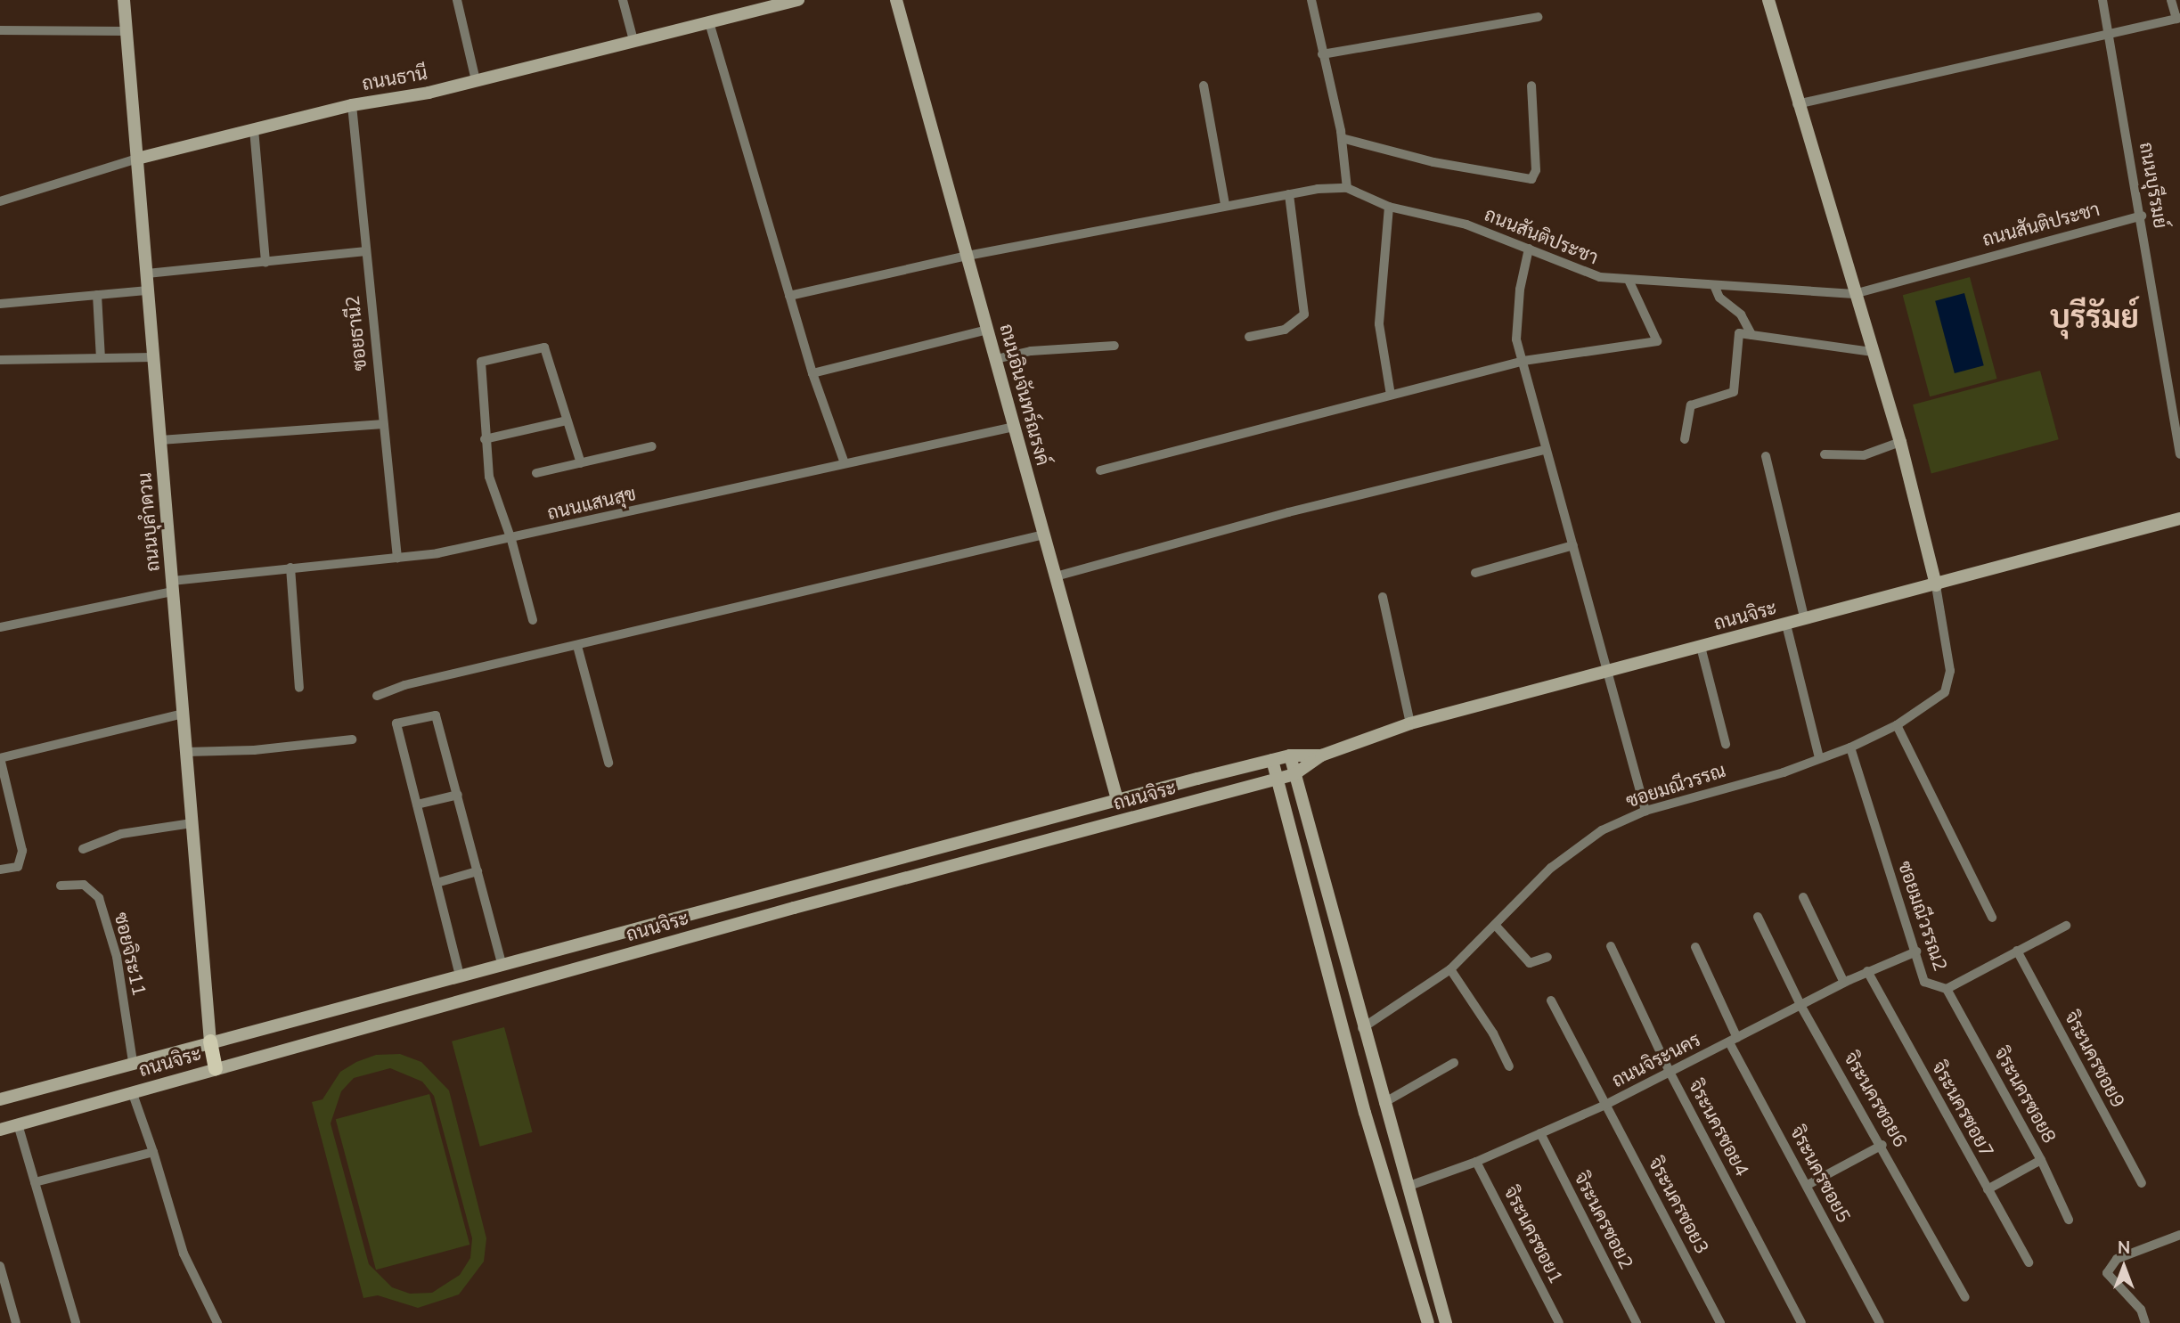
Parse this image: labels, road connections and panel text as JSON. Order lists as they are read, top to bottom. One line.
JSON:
{"streets":{"main road":["ถนนธานี","ถนนอินจันทร์ณรงค์","ถนนบุลำดวน","ถนนจิระ"],"street":["ถนนบุรีรมย์","ถนนสันติประชา","ซอยธานี2","ถนนแสนสุข","ซอยมณีวรรณ","ซอยมณีวรรณ2","ซอยจิระ11","จิระนครซอย9","ถนนจิระนคร","จิระนครซอย8","จิระนครซอย6","จิระนครซอย7","จิระนครซอย4","จิระนครซอย5","จิระนครซอย3","จิระนครซอย2","จิระนครซอย1"]},"crossings":[["ถนนธานี","ซอยธานี2"],["ถนนธานี","ถนนบุลำดวน"],["ถนนบุรีรมย์","ถนนสันติประชา"],["ซอยธานี2","ถนนแสนสุข"],["ถนนอินจันทร์ณรงค์","ถนนแสนสุข"],["ถนนอินจันทร์ณรงค์","ถนนจิระ"],["ถนนแสนสุข","ถนนบุลำดวน"],["ถนนบุลำดวน","ถนนจิระ"],["ถนนจิระ","ซอยมณีวรรณ"],["ถนนจิระ","ซอยจิระ11"],["ซอยมณีวรรณ","ซอยมณีวรรณ2"],["ซอยมณีวรรณ2","จิระนครซอย9"],["ซอยมณีวรรณ2","ถนนจิระนคร"],["ซอยมณีวรรณ2","จิระนครซอย8"],["ถนนจิระนคร","จิระนครซอย6"],["ถนนจิระนคร","จิระนครซอย7"],["ถนนจิระนคร","จิระนครซอย4"],["ถนนจิระนคร","จิระนครซอย5"],["ถนนจิระนคร","จิระนครซอย3"],["ถนนจิระนคร","จิระนครซอย2"],["ถนนจิระนคร","จิระนครซอย1"]],"districts":["บุรีรัมย์"],"north":"top"}
